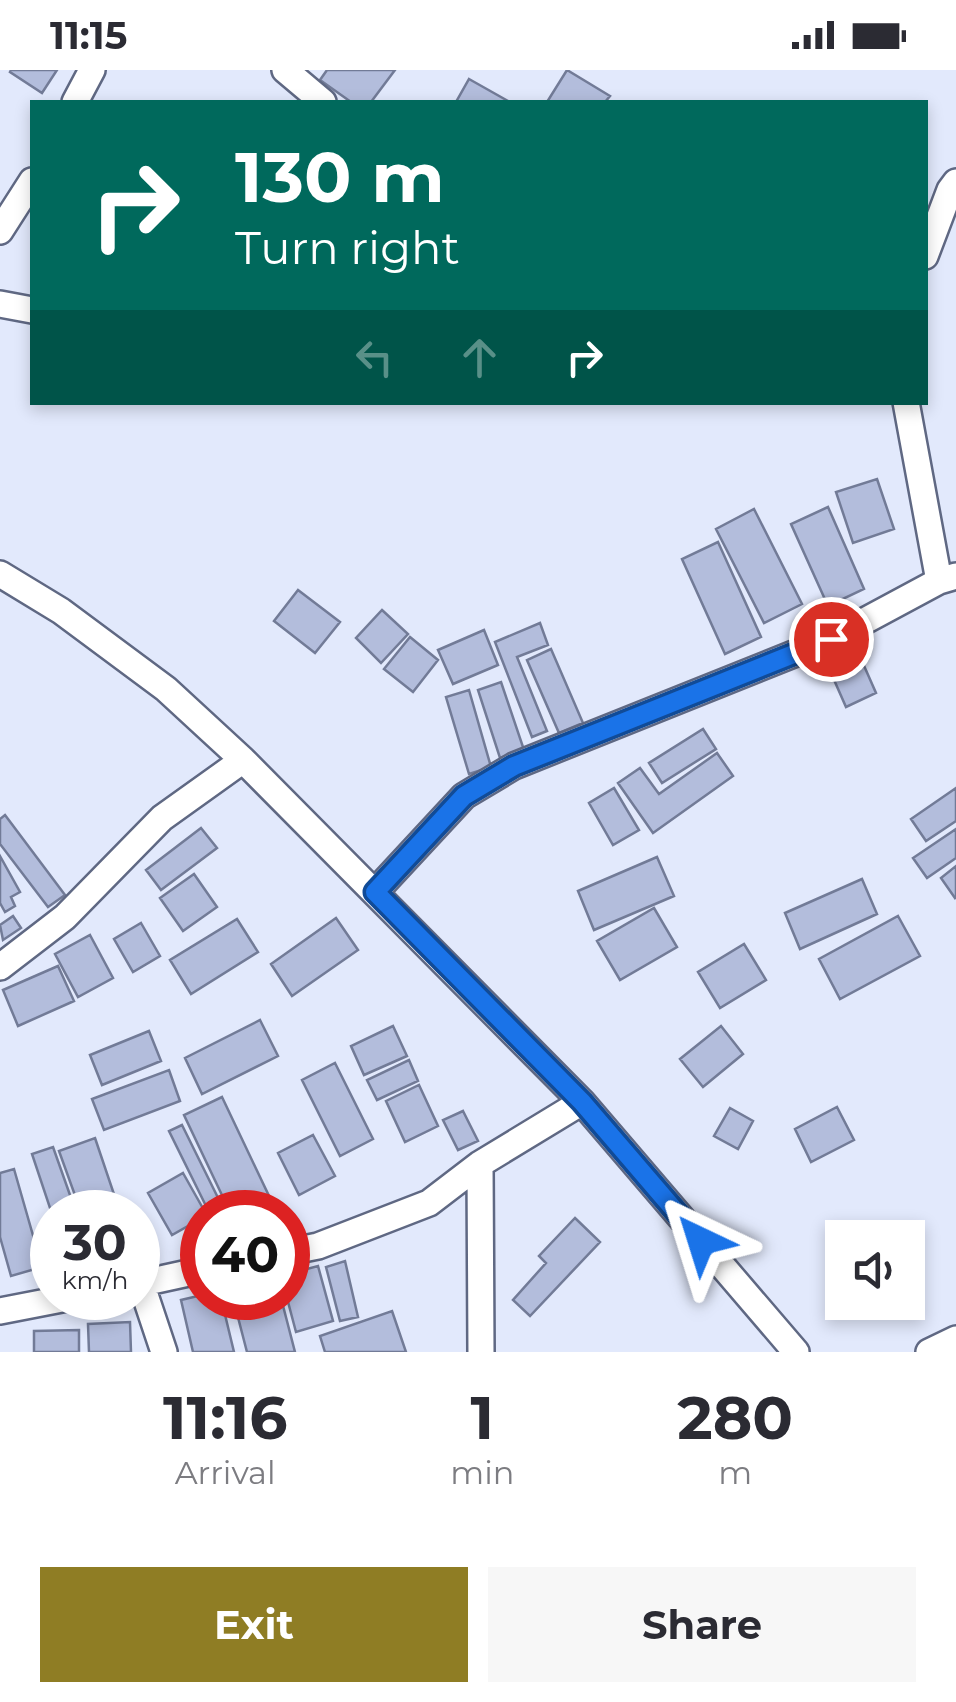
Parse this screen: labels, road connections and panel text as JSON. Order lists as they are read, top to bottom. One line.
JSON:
{"page":{"status":"11:15","turn":["130 m","Turn right"],"speed":"30 km/h","limit":"40","eta":["11:16","Arrival","1","min","280","m"],"buttons":["Exit","Share"]}}
